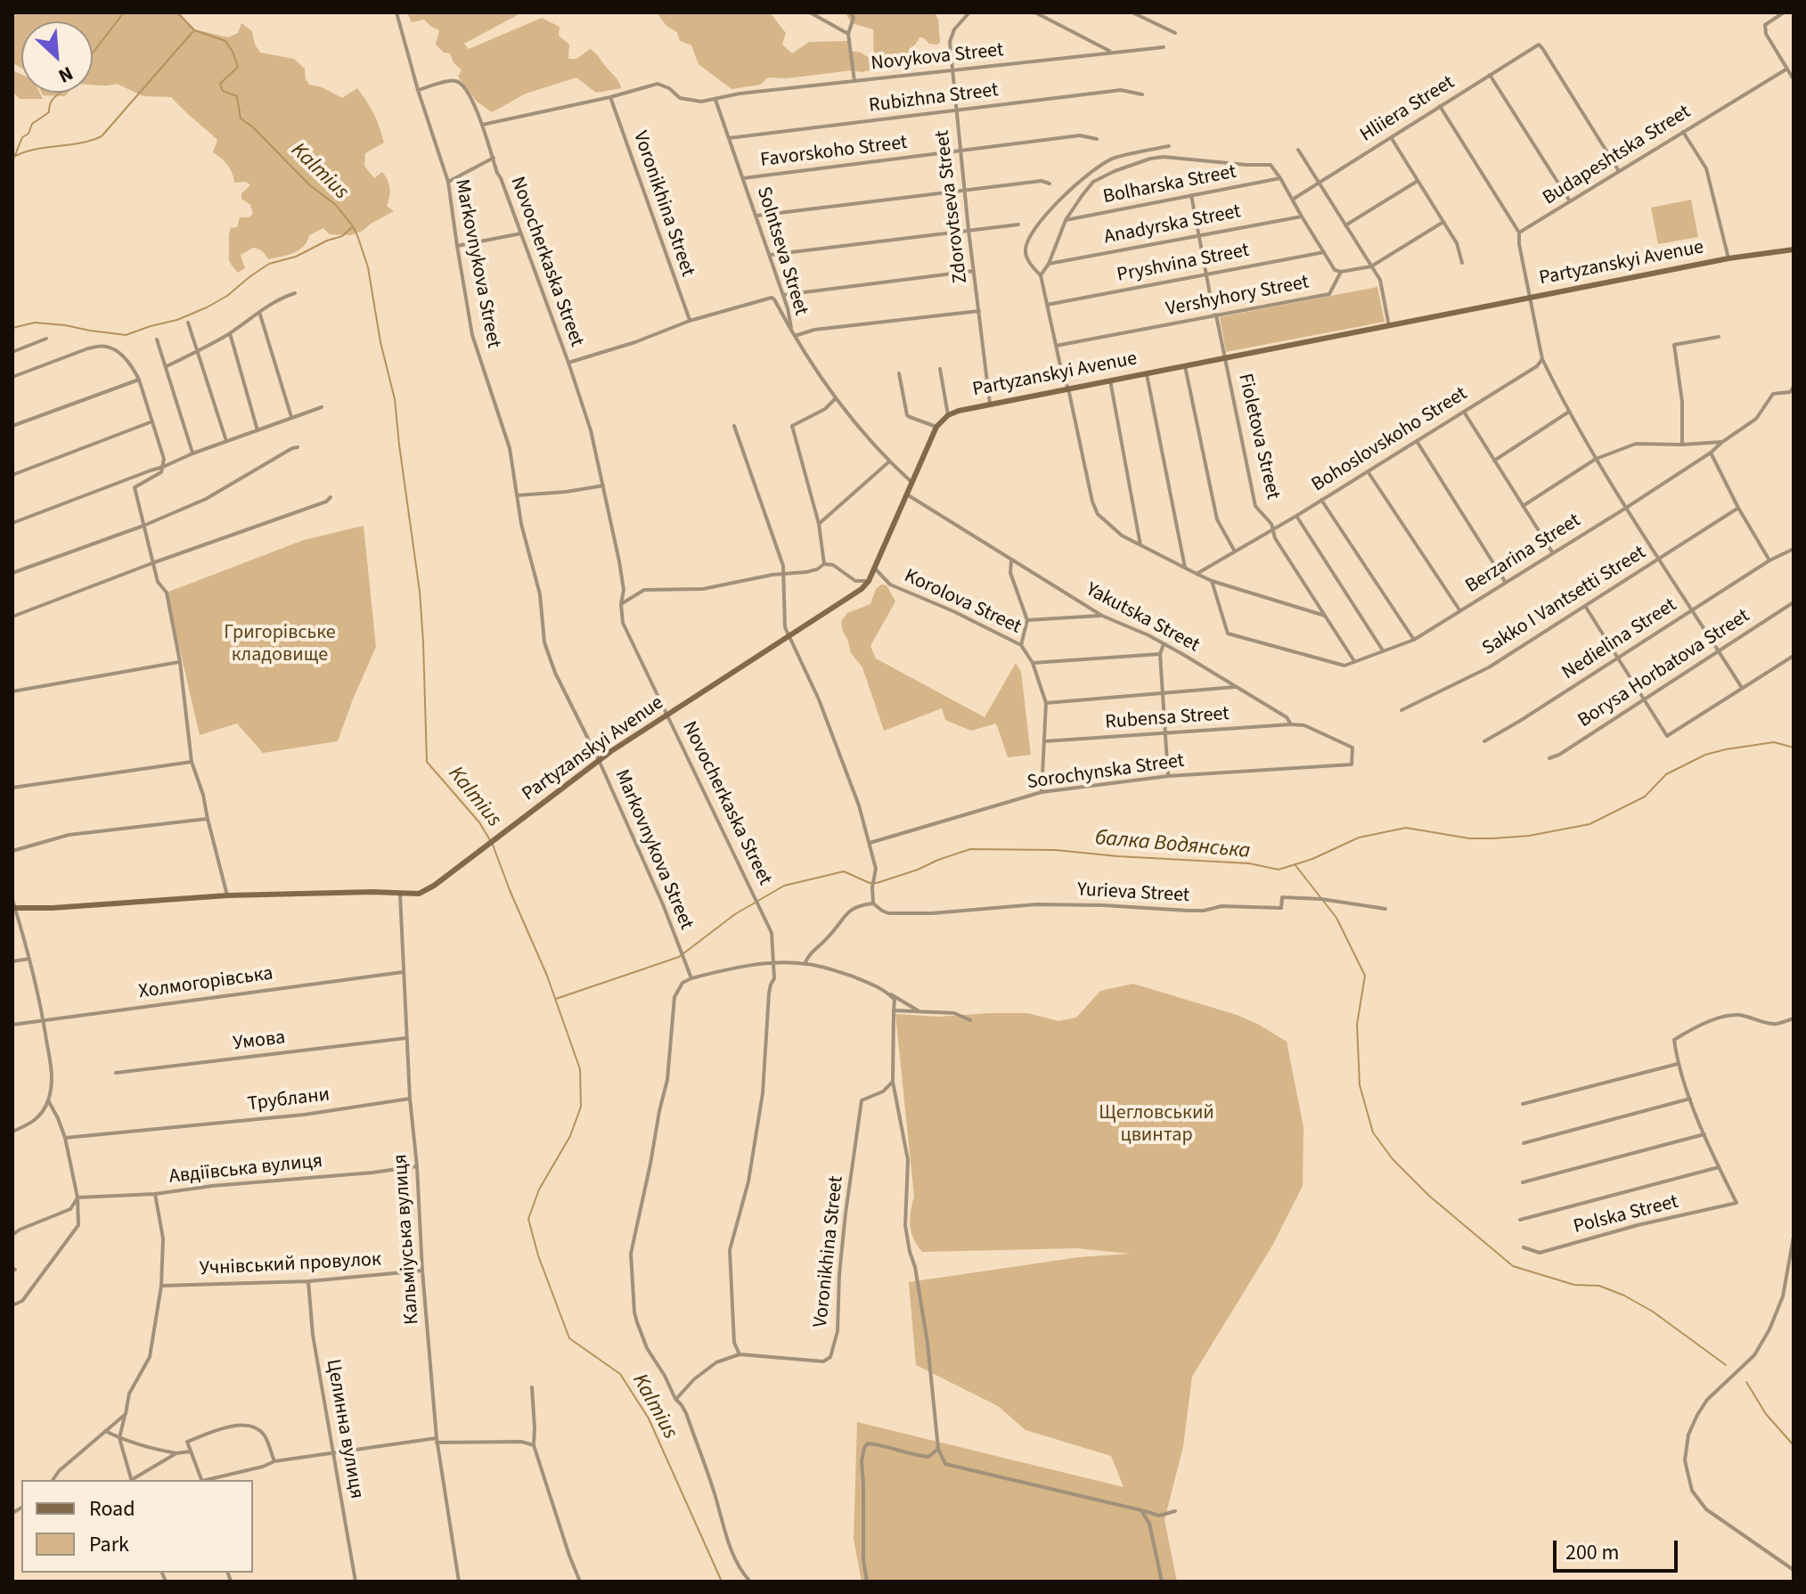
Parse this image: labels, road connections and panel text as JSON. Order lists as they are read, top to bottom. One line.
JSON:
{"streets":{"street":["Novykova Street","Rubizhna Street","Hliiera Street","Favorskoho Street","Budapeshtska Street","Bolharska Street","Voronikhina Street","Zdorovtseva Street","Anadyrska Street","Solntseva Street","Novocherkaska Street","Markovnykova Street","Pryshvina Street","Partyzanskyi Avenue","Vershyhory Street","Fioletova Street","Bohoslovskoho Street","Berzarina Street","Sakko I Vantsetti Street","Korolova Street","Yakutska Street","Nedielina Street","Borysa Horbatova Street","Rubensa Street","Sorochynska Street","Yurieva Street","Холмогорівська","Умова","Трублани","Авдіївська вулиця","Polska Street","Кальміуська вулиця","Учнівський провулок","Целинна вулиця"]},"crossings":[["Novykova Street","Voronikhina Street"],["Novykova Street","Zdorovtseva Street"],["Novykova Street","Solntseva Street"],["Novykova Street","Novocherkaska Street"],["Rubizhna Street","Zdorovtseva Street"],["Rubizhna Street","Solntseva Street"],["Hliiera Street","Budapeshtska Street"],["Favorskoho Street","Zdorovtseva Street"],["Favorskoho Street","Solntseva Street"],["Bolharska Street","Fioletova Street"],["Voronikhina Street","Novocherkaska Street"],["Zdorovtseva Street","Partyzanskyi Avenue"],["Anadyrska Street","Fioletova Street"],["Solntseva Street","Partyzanskyi Avenue"],["Novocherkaska Street","Markovnykova Street"],["Novocherkaska Street","Partyzanskyi Avenue"],["Markovnykova Street","Partyzanskyi Avenue"],["Pryshvina Street","Fioletova Street"],["Partyzanskyi Avenue","Fioletova Street"],["Partyzanskyi Avenue","Korolova Street"],["Partyzanskyi Avenue","Yakutska Street"],["Partyzanskyi Avenue","Кальміуська вулиця"],["Vershyhory Street","Fioletova Street"],["Fioletova Street","Bohoslovskoho Street"],["Fioletova Street","Berzarina Street"],["Korolova Street","Rubensa Street"],["Korolova Street","Sorochynska Street"],["Yakutska Street","Rubensa Street"],["Yakutska Street","Sorochynska Street"],["Холмогорівська","Кальміуська вулиця"],["Умова","Кальміуська вулиця"],["Трублани","Кальміуська вулиця"],["Авдіївська вулиця","Кальміуська вулиця"],["Кальміуська вулиця","Учнівський провулок"],["Учнівський провулок","Целинна вулиця"]],"water":["Kalmius","балка Водянська"],"parks":["Григорівське кладовище","Щегловський цвинтар"],"legend":["Road","Park"],"scale_bar":"200 m","north":"bottom right"}
